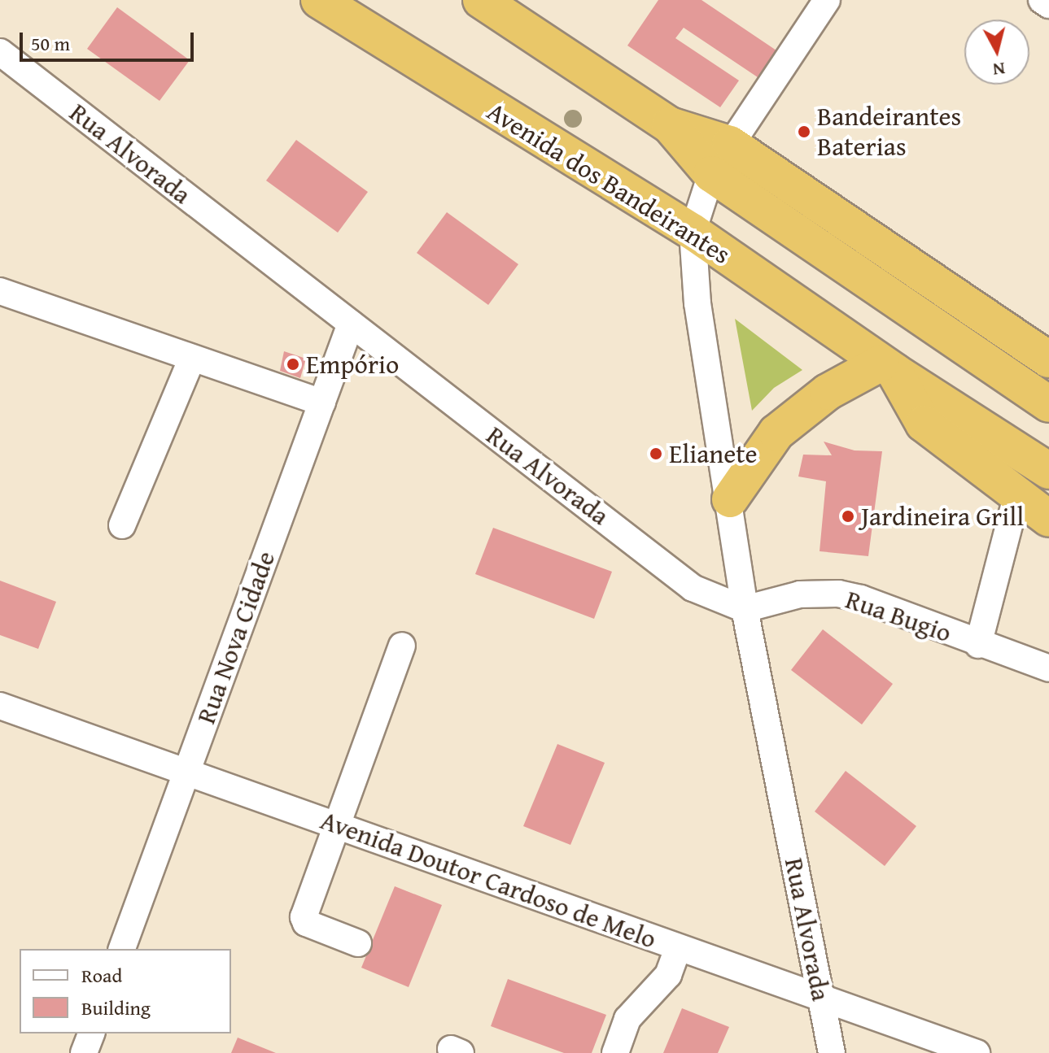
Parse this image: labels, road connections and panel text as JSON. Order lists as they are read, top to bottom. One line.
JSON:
{"streets":{"highway":["Avenida dos Bandeirantes"],"street":["Rua Alvorada","Rua Bugio","Rua Nova Cidade","Avenida Doutor Cardoso de Melo"]},"crossings":[["Rua Alvorada","Rua Bugio"],["Rua Alvorada","Rua Nova Cidade"],["Rua Alvorada","Avenida Doutor Cardoso de Melo"],["Rua Nova Cidade","Avenida Doutor Cardoso de Melo"]],"places":["Bandeirantes Baterias","Empório","Elianete","Jardineira Grill"],"legend":["Road","Building"],"scale_bar":"50 m","north":"bottom"}
